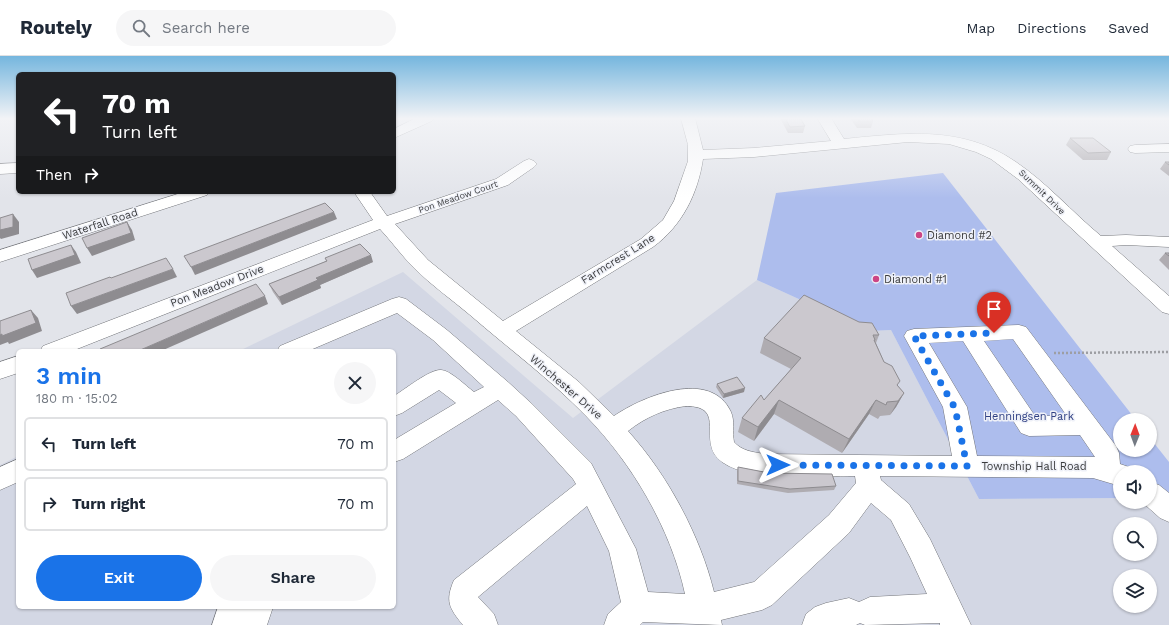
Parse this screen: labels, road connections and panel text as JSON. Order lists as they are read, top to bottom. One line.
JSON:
{"streets":{"street":["Summit Drive","Pon Meadow Court","Waterfall Road","Farmcrest Lane","Pon Meadow Drive","Winchester Drive","Township Hall Road"]},"crossings":[["Summit Drive","Farmcrest Lane"],["Pon Meadow Court","Pon Meadow Drive"],["Pon Meadow Court","Winchester Drive"],["Farmcrest Lane","Winchester Drive"],["Pon Meadow Drive","Winchester Drive"],["Winchester Drive","Township Hall Road"]],"parks":["Henningsen Park"],"places":["Diamond #2","Diamond #1"],"north":"top","page":{"header":"Routely","search":"Search here","nav":["Map","Directions","Saved"],"turn":["70 m","Turn left"],"then":"Then","heading":["3 min","180 m · 15:02"],"list":[{"name":"Turn left","value":"70 m"},{"name":"Turn right","value":"70 m"}],"buttons":["Exit","Share"]}}
